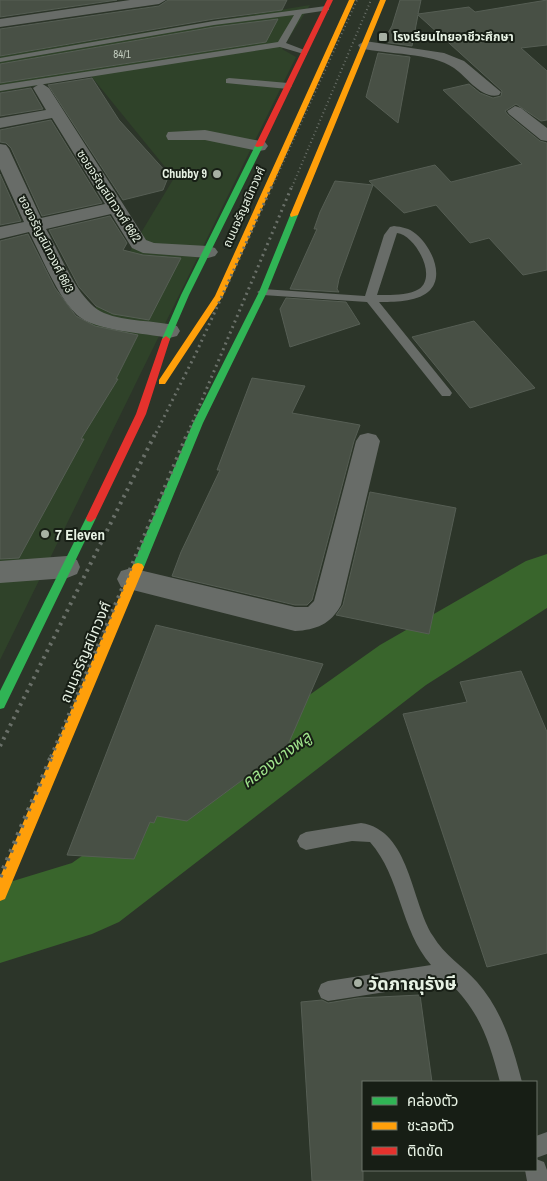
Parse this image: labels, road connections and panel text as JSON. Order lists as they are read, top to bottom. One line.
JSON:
{"streets":{"main road":["ถนนจรัญสนิทวงศ์"],"street":["ซอยจรัญสนิทวงศ์ 66/2","ซอยจรัญสนิทวงศ์ 66/3"]},"crossings":[["ซอยจรัญสนิทวงศ์ 66/2","ถนนจรัญสนิทวงศ์"],["ถนนจรัญสนิทวงศ์","ซอยจรัญสนิทวงศ์ 66/3"]],"water":["คลองบางพลู"],"places":{"transit":["โรงเรียนไทยอาชีวะศึกษา"],"other":["Chubby 9","7 Eleven","วัดภาณุรังษี"]},"house_numbers":["84/1"],"legend":["คล่องตัว","ชะลอตัว","ติดขัด"]}
